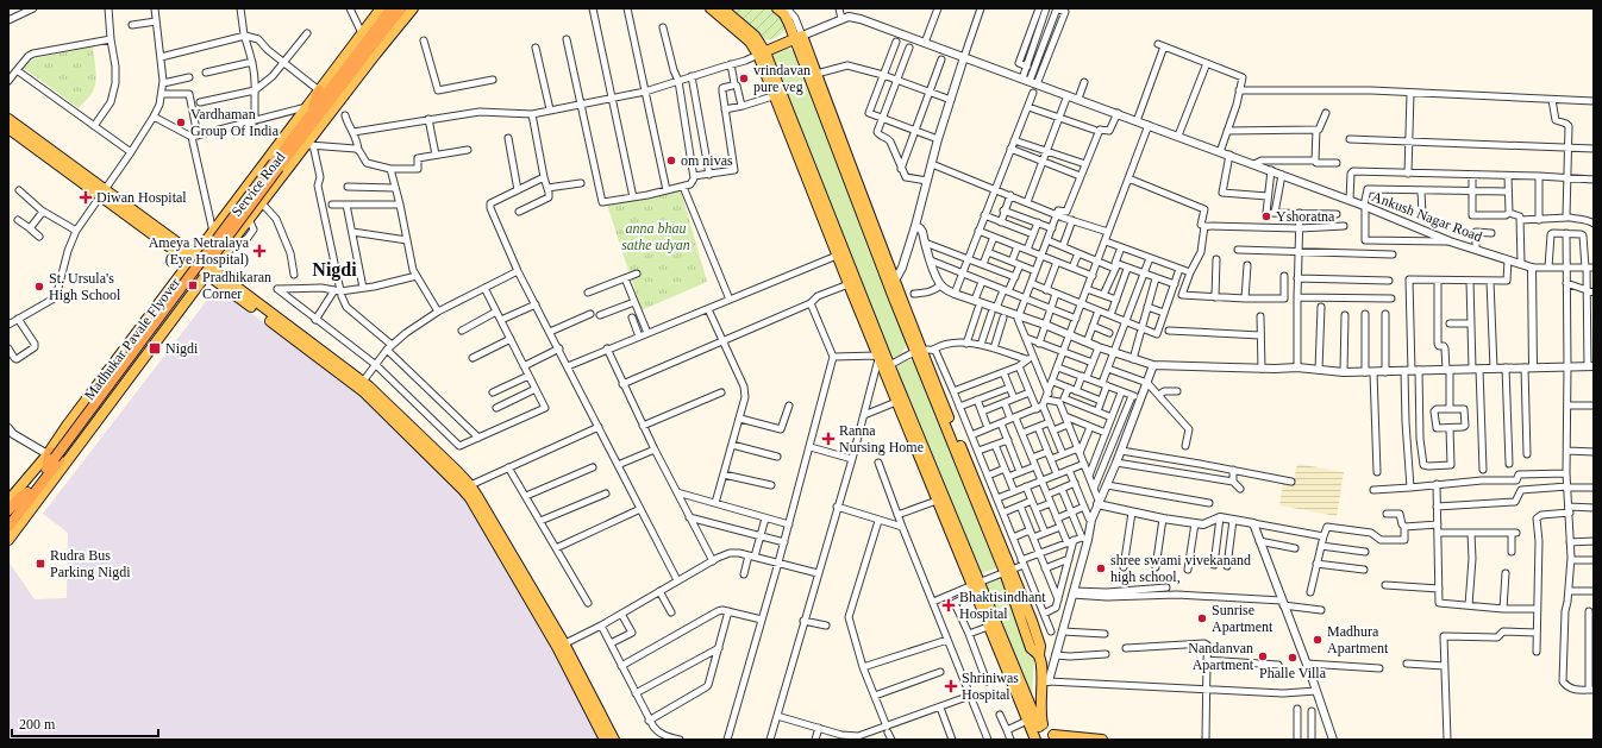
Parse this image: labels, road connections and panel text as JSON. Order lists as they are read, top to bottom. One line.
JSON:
{"streets":{"highway":["Madhukar Pavale Flyover"],"main road":["Service Road"],"street":["Ankush Nagar Road"]},"crossings":[["Service Road","Madhukar Pavale Flyover"]],"districts":["Nigdi"],"parks":["anna bhau sathe udyan"],"places":{"other":["vrindavan pure veg","Vardhaman Group Of India","om nivas","Yshoratna","St. Ursula's High School","shree swami vivekanand high school,","Sunrise Apartment","Madhura Apartment","Nandanvan Apartment","Phalle Villa"],"health":["Diwan Hospital","Ameya Netralaya (Eye Hospital)","Ranna Nursing Home","Bhaktisindhant Hospital","Shriniwas Hospital"],"transit":["Pradhikaran Corner","Nigdi","Rudra Bus Parking Nigdi"]},"scale_bar":"200 m"}
